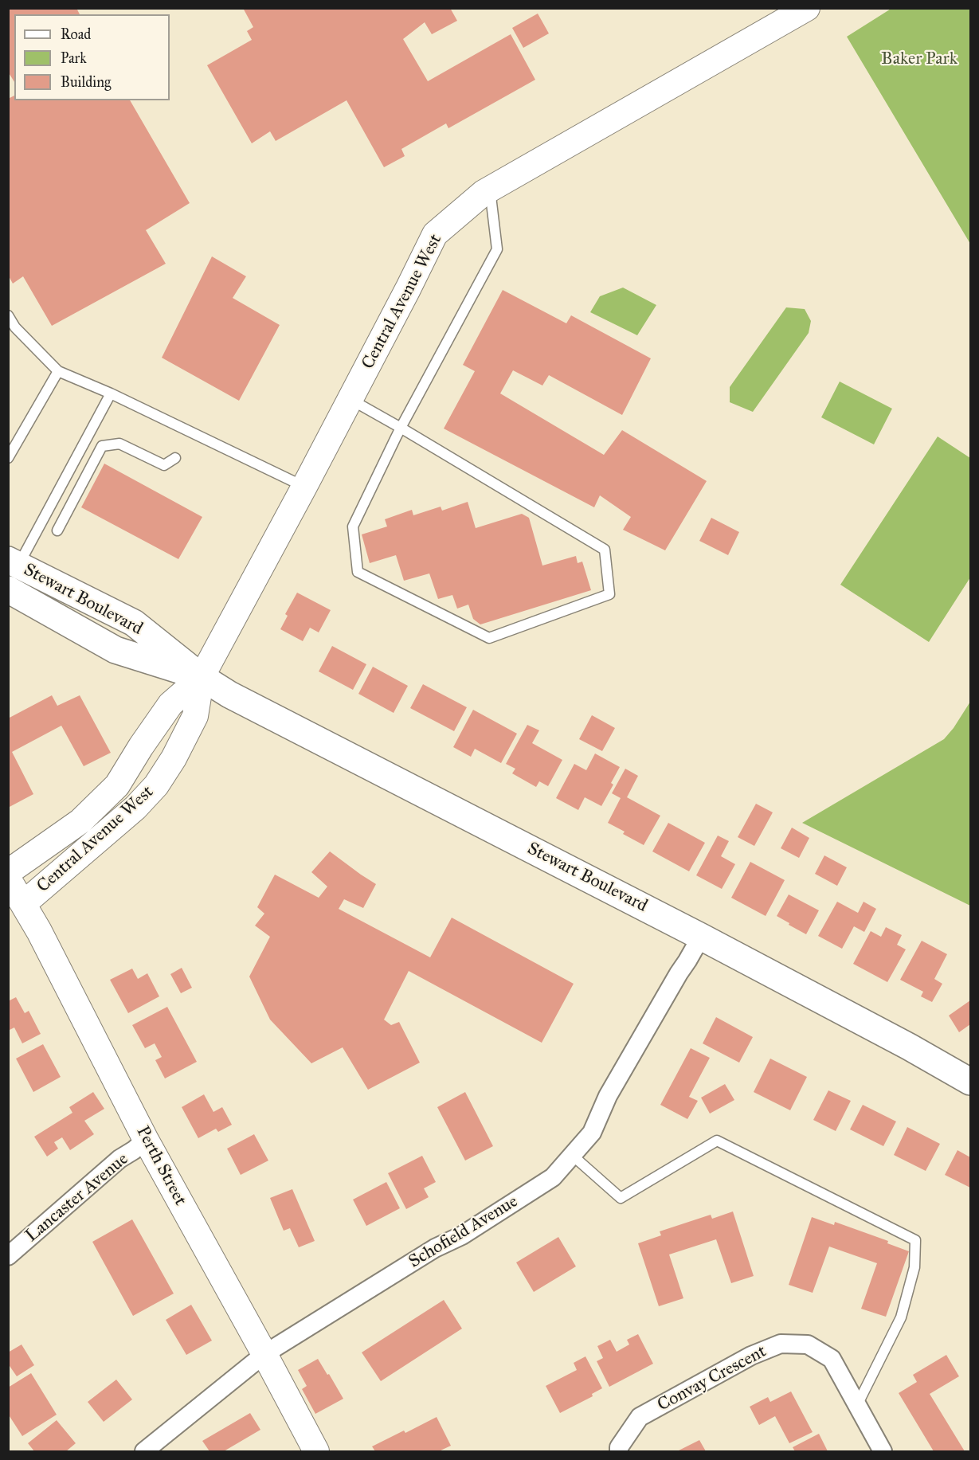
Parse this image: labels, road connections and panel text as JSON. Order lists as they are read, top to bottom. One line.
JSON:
{"streets":{"main road":["Stewart Boulevard"],"street":["Central Avenue West","Perth Street","Lancaster Avenue","Schofield Avenue","Convay Crescent"]},"crossings":[["Central Avenue West","Stewart Boulevard"],["Central Avenue West","Perth Street"],["Stewart Boulevard","Schofield Avenue"],["Perth Street","Lancaster Avenue"],["Perth Street","Schofield Avenue"]],"parks":["Baker Park"],"legend":["Road","Park","Building"]}
